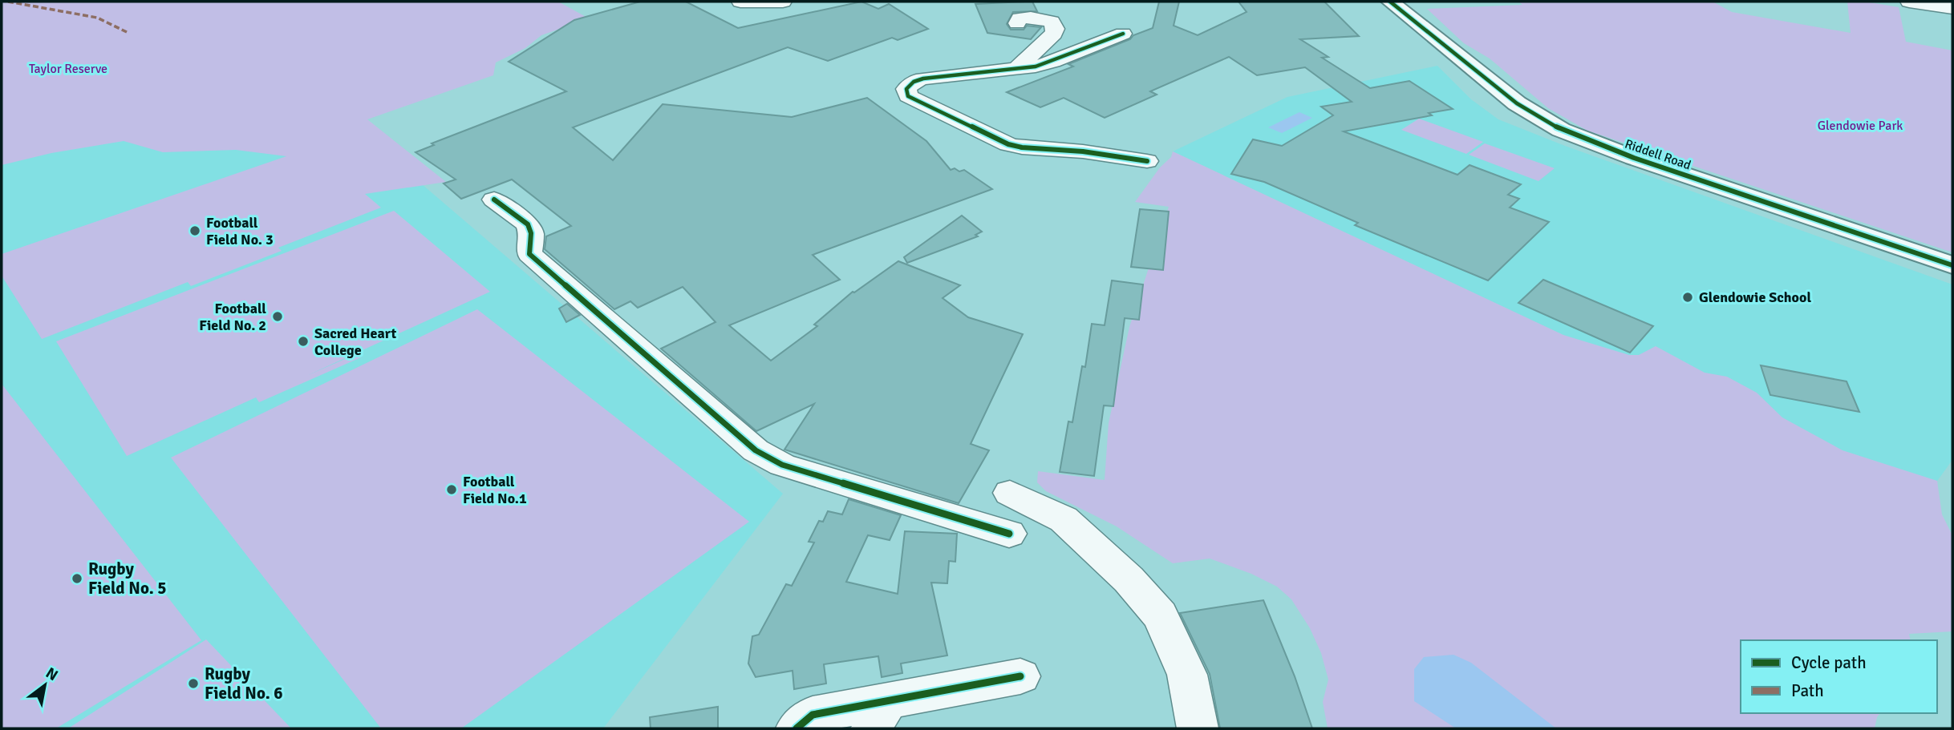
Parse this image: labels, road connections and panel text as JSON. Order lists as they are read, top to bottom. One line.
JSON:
{"streets":{"street":["Riddell Road"]},"parks":["Taylor Reserve","Glendowie Park"],"places":["Football Field No. 3","Glendowie School","Football Field No. 2","Sacred Heart College","Football Field No.1","Rugby Field No. 5","Rugby Field No. 6"],"legend":["Cycle path","Path"],"north":"top right"}
